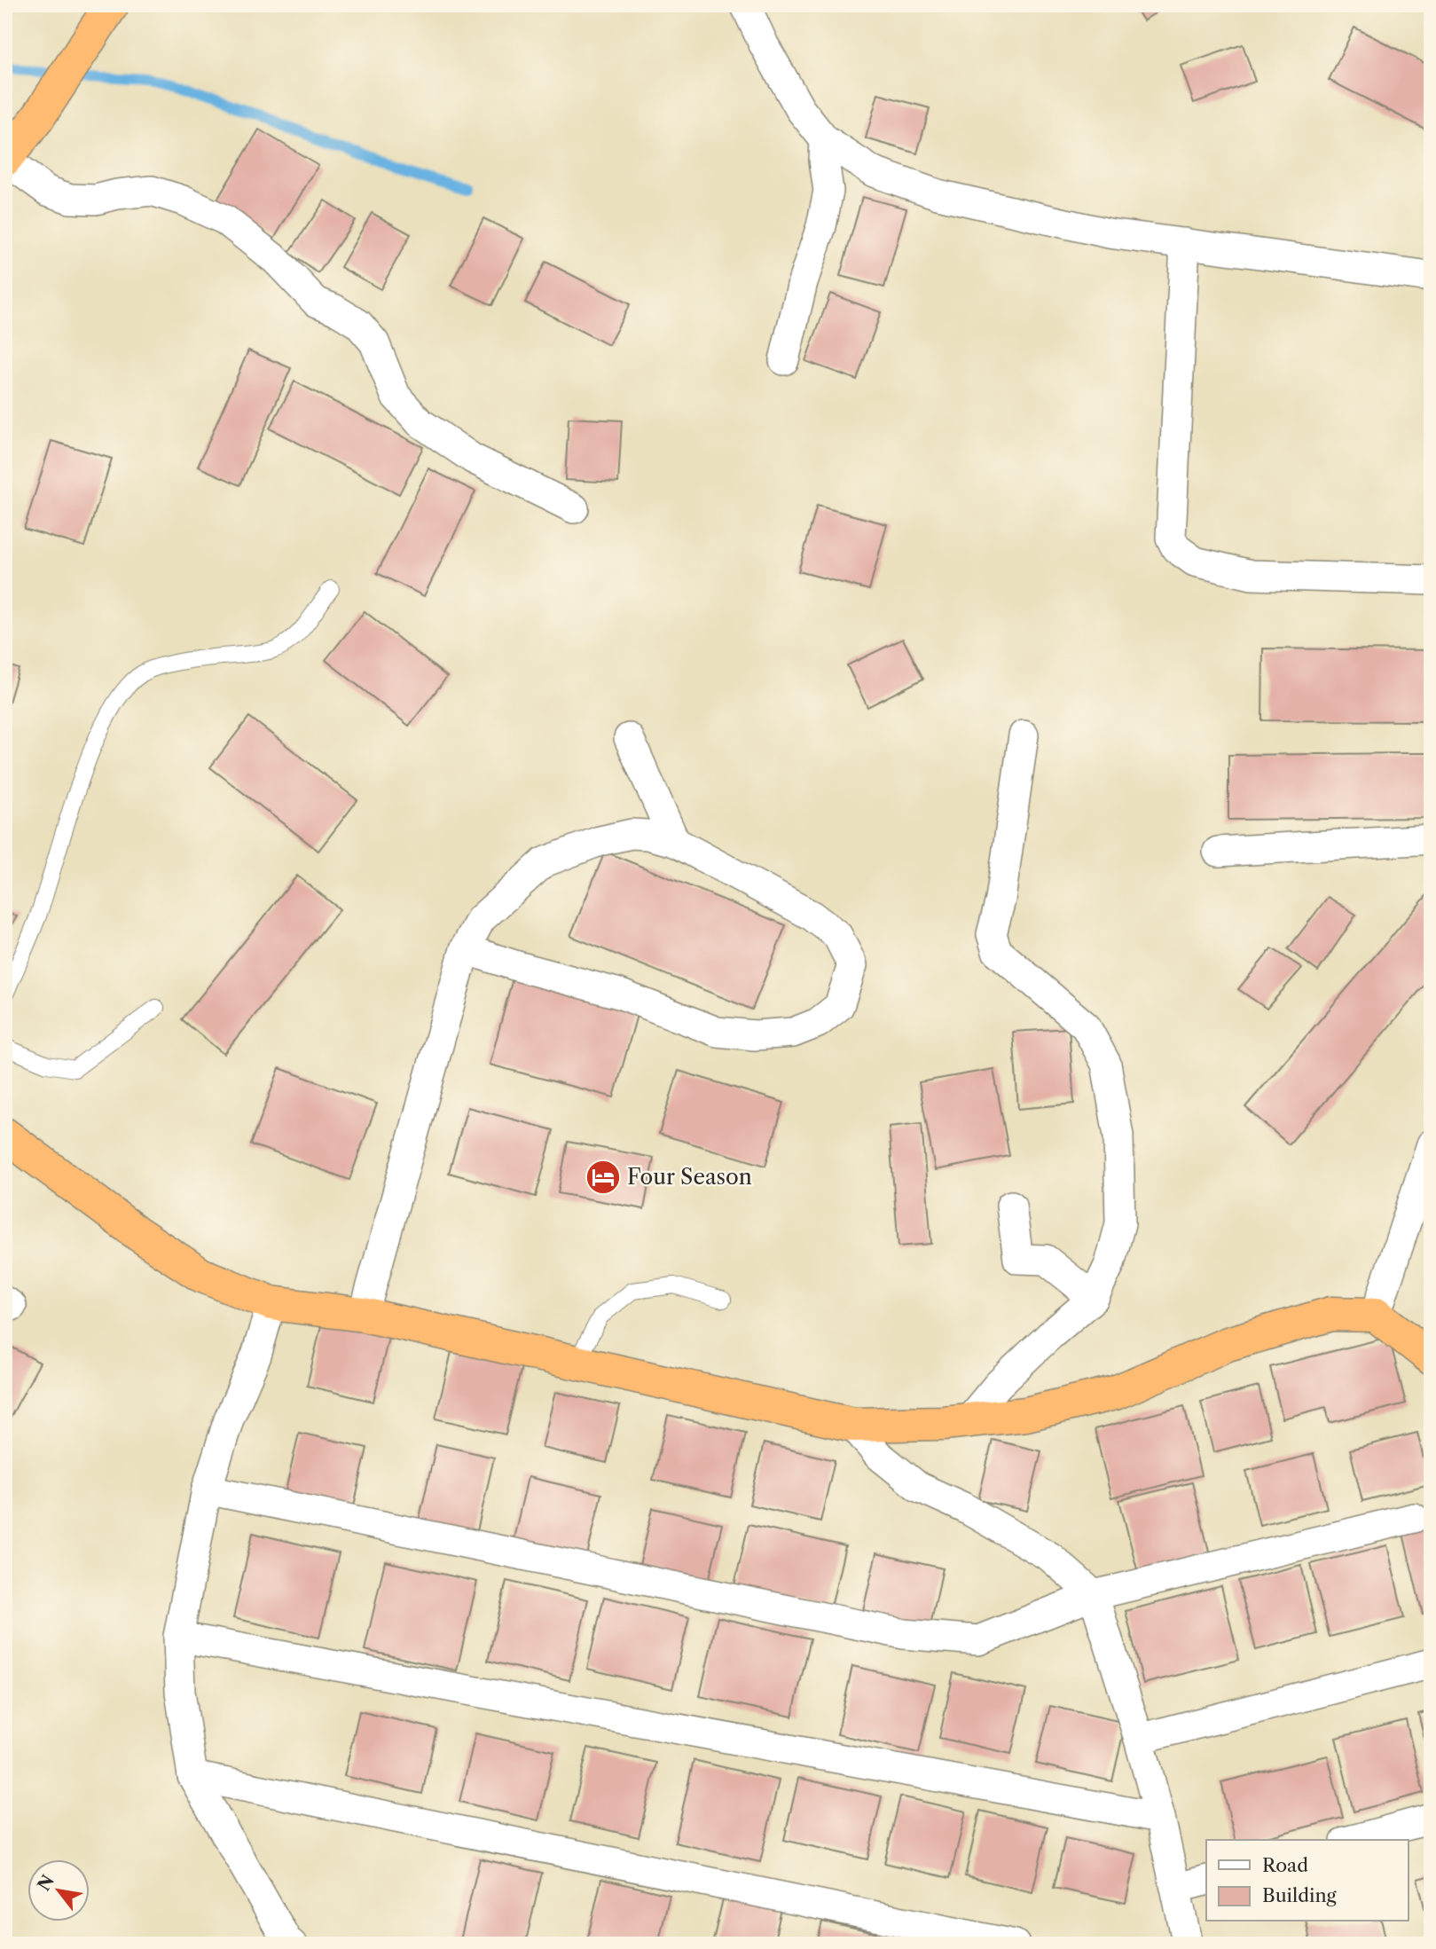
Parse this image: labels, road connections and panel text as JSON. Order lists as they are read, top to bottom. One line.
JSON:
{"places":{"hotel":["Four Season"]},"legend":["Road","Building"],"north":"top left"}
